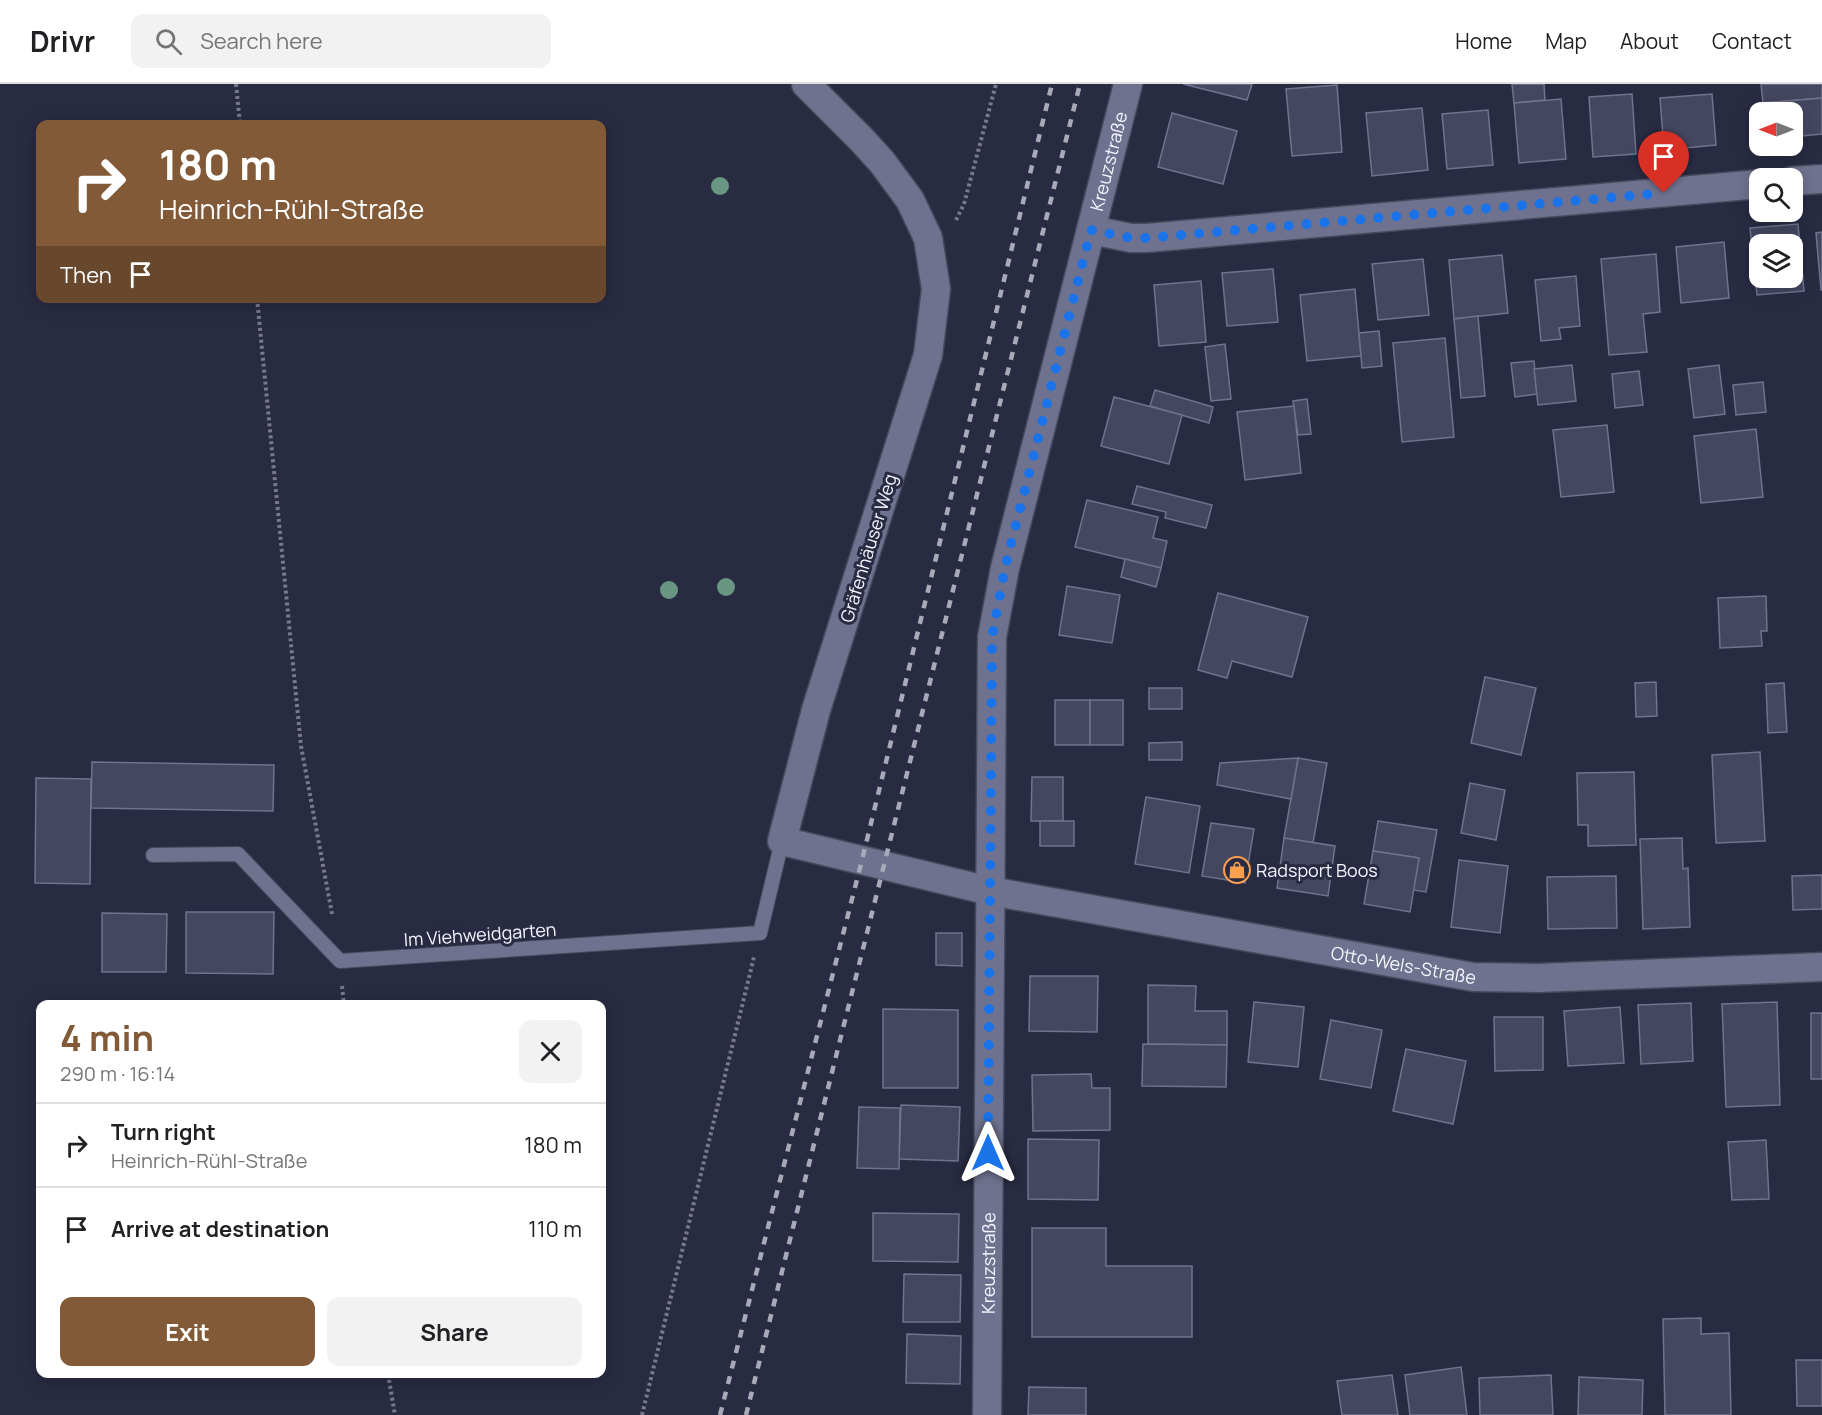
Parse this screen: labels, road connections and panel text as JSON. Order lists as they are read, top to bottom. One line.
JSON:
{"streets":{"street":["Kreuzstraße","Gräfenhäuser Weg","Otto-Wels-Straße"],"lane":["Im Viehweidgarten"]},"crossings":[["Kreuzstraße","Otto-Wels-Straße"]],"places":{"shop":["Radsport Boos"]},"north":"left","page":{"header":"Drivr","search":"Search here","nav":["Home","Map","About","Contact"],"turn":["180 m","Heinrich-Rühl-Straße"],"then":"Then","heading":["4 min","290 m · 16:14"],"list":[{"name":"Turn right","note":"Heinrich-Rühl-Straße","value":"180 m"},{"name":"Arrive at destination","value":"110 m"}],"buttons":["Exit","Share"]}}
